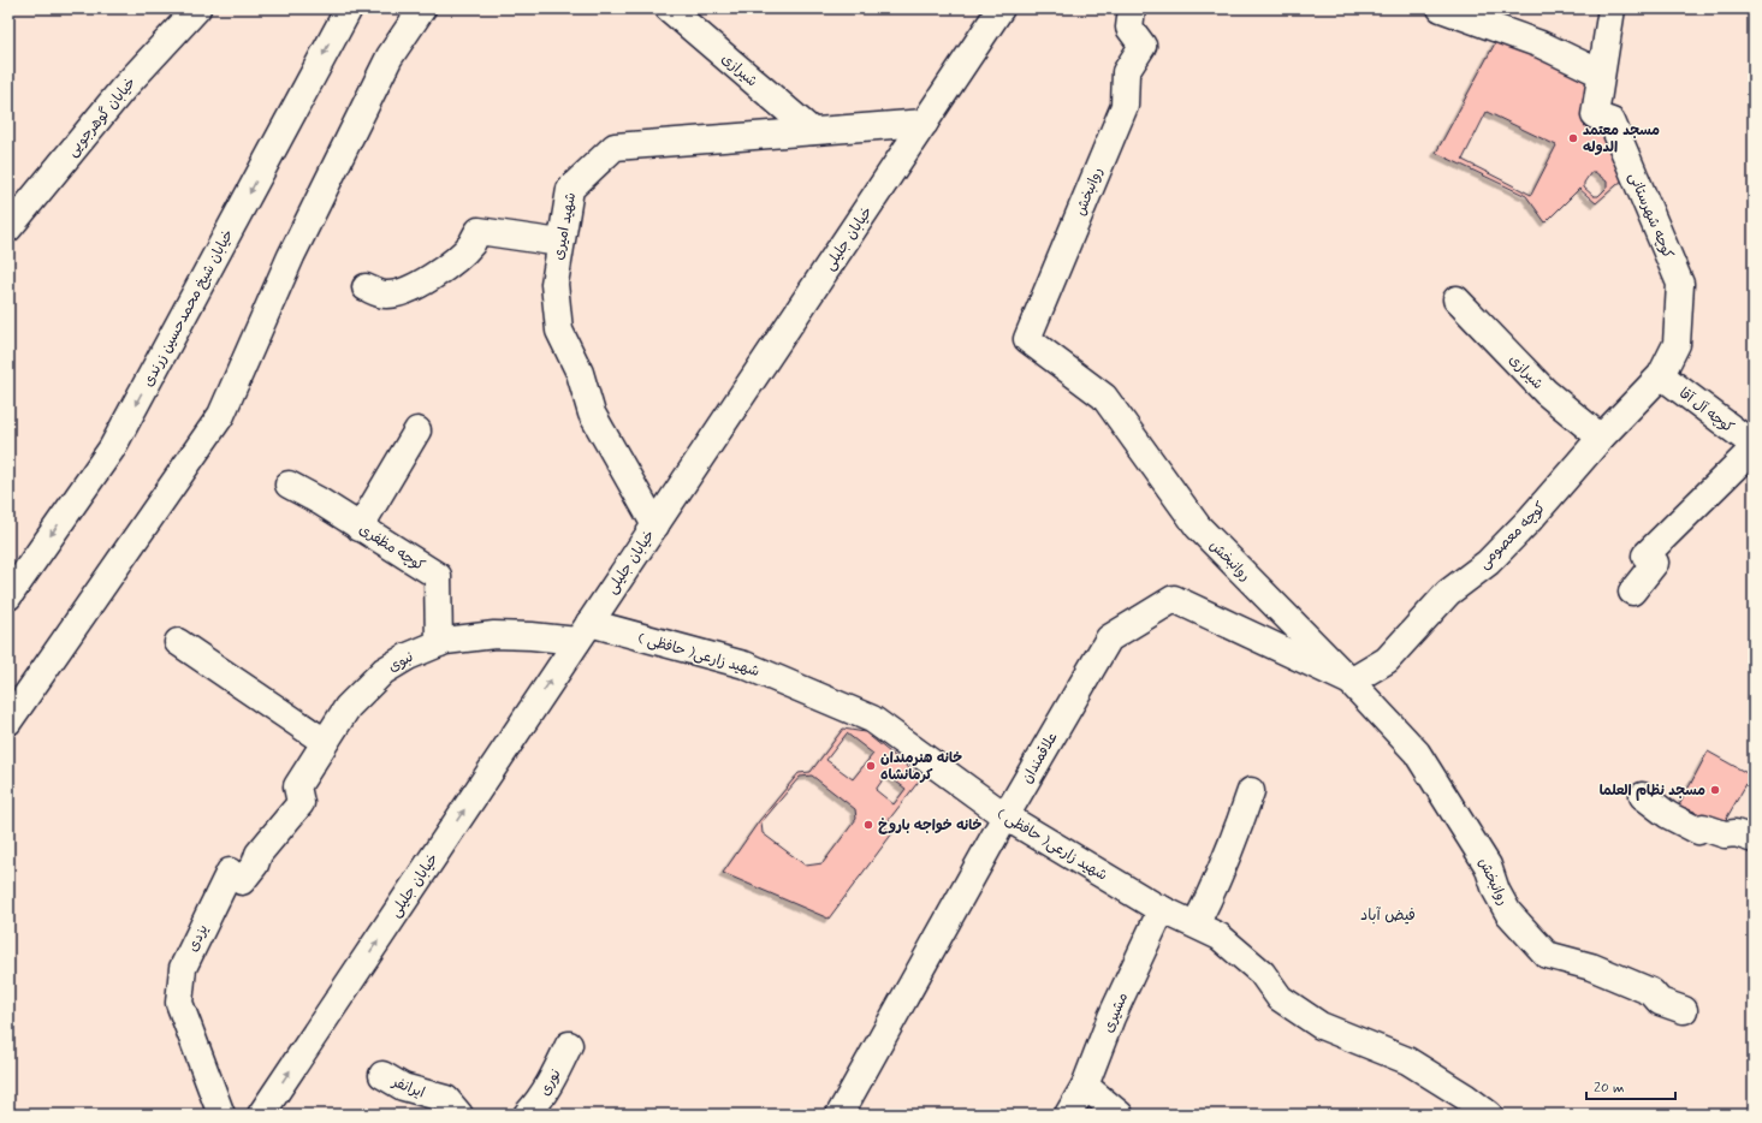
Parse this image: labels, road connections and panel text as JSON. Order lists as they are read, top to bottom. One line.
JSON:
{"streets":{"street":["شیرازی","خیابان گوهرجویی","روانبخش","کوچه شهرستانی","شهید امیری","خیابان جلیلی","خیابان شیخ محمدحسین زرندی","کوچه آل آقا","کوچه معصومی","کوچه مظفری","شهید زارعی( حافظی )","نبوی","علاقمندان","یزدی","مشیری","نوری","ایرانفر"]},"crossings":[["شیرازی","شهید امیری"],["شیرازی","کوچه معصومی"],["روانبخش","کوچه معصومی"],["روانبخش","علاقمندان"],["کوچه شهرستانی","کوچه آل آقا"],["کوچه شهرستانی","کوچه معصومی"],["شهید امیری","خیابان جلیلی"],["خیابان جلیلی","شهید زارعی( حافظی )"],["خیابان جلیلی","نبوی"],["کوچه آل آقا","کوچه معصومی"],["کوچه معصومی","علاقمندان"],["کوچه مظفری","نبوی"],["شهید زارعی( حافظی )","نبوی"],["شهید زارعی( حافظی )","علاقمندان"],["شهید زارعی( حافظی )","مشیری"],["نبوی","یزدی"]],"one_way":["خیابان جلیلی"],"districts":["فیض آباد"],"places":["مسجد معتمد الدوله","خانه هنرمندان کرمانشاه","مسجد نظام العلما","خانه خواجه باروخ"],"scale_bar":"20 m"}
